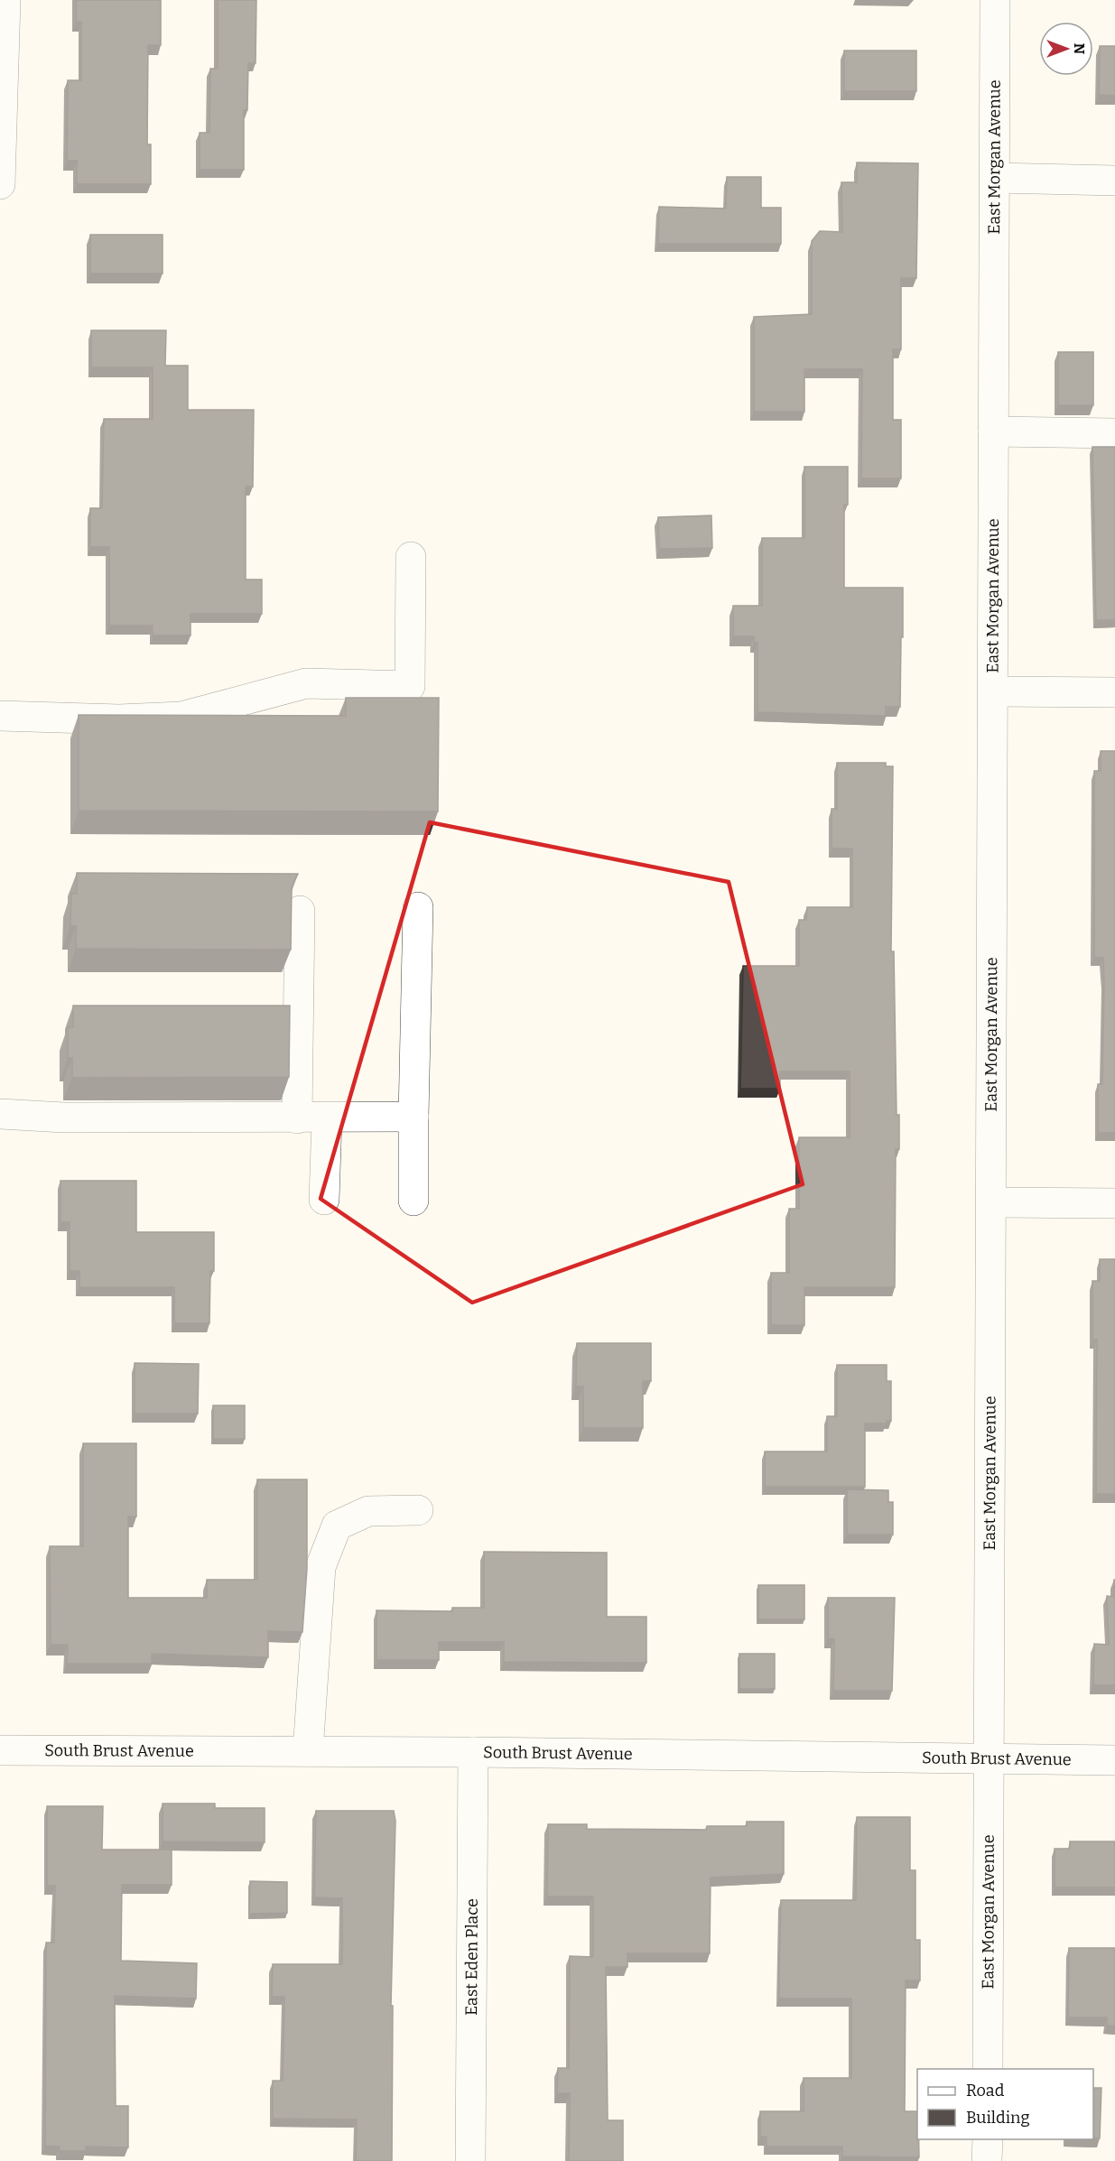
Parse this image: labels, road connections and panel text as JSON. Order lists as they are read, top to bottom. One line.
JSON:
{"streets":{"street":["East Morgan Avenue","South Brust Avenue","East Eden Place"]},"crossings":[["East Morgan Avenue","South Brust Avenue"],["South Brust Avenue","East Eden Place"]],"legend":["Road","Building"],"north":"right"}
